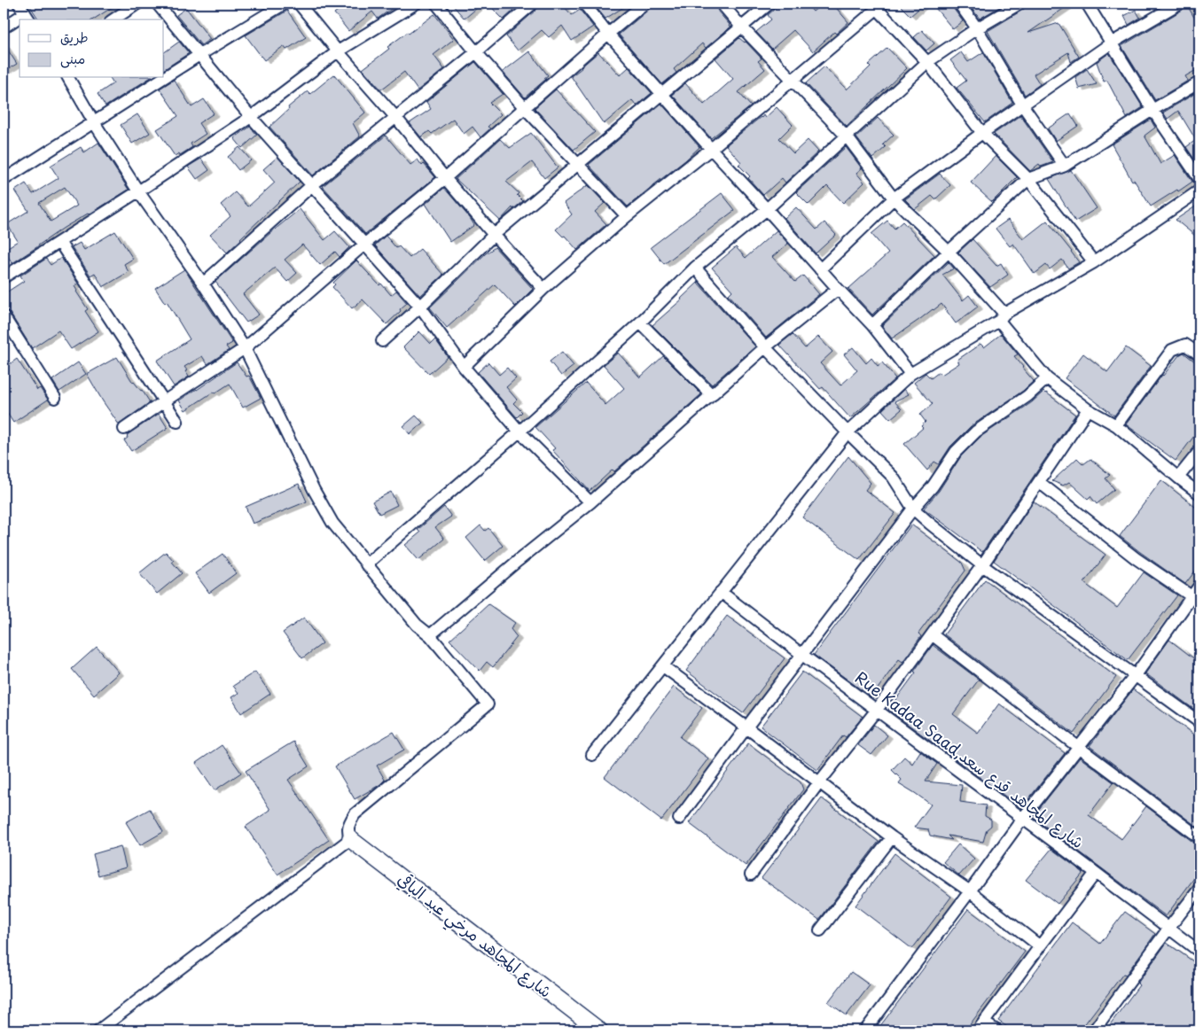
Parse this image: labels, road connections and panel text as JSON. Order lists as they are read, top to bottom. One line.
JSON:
{"streets":{"street":["Rue Kadaa Saad,شارع المجاهد قدع سعد","شارع المجاهد مرخي عبد الباقي"]},"legend":["طريق","مبنى"]}
